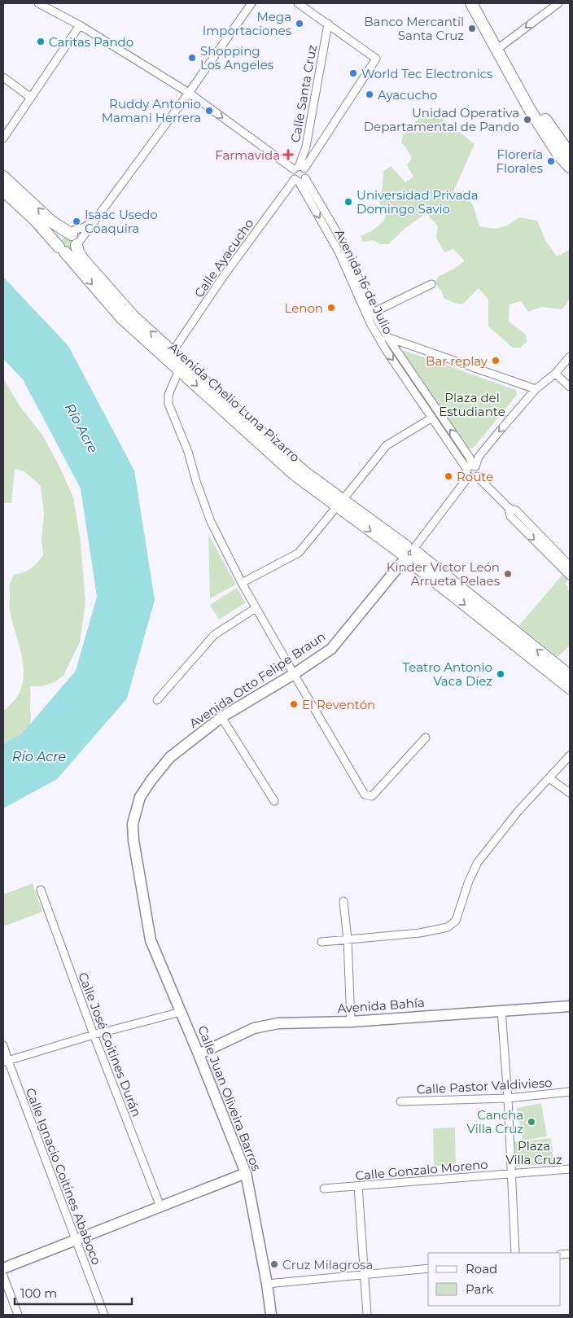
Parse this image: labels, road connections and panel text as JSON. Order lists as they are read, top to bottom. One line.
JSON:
{"streets":{"main road":["Avenida Chelio Luna Pizarro"],"street":["Calle Santa Cruz","Calle Ayacucho","Avenida 16 de Julio","Avenida Otto Felipe Braun","Avenida Bahía","Calle José Coitines Durán","Calle Pastor Valdivieso","Calle Juan Oliveira Barros","Calle Gonzalo Moreno","Calle Ignacio Coitines Ababoco"]},"crossings":[["Calle Ayacucho","Avenida 16 de Julio"],["Calle Ayacucho","Avenida Chelio Luna Pizarro"],["Avenida 16 de Julio","Avenida Otto Felipe Braun"],["Avenida Chelio Luna Pizarro","Avenida Otto Felipe Braun"],["Avenida Otto Felipe Braun","Calle Juan Oliveira Barros"],["Avenida Bahía","Calle Juan Oliveira Barros"]],"water":["Río Acre"],"parks":["Plaza del Estudiante","Plaza Villa Cruz"],"places":{"other":["Mega Importaciones","Banco Mercantil Santa Cruz","Caritas Pando","Shopping Los Angeles","World Tec Electronics","Ayacucho","Ruddy Antonio Mamani Herrera","Unidad Operativa Departamental de Pando","Florería Florales","Universidad Privada Domingo Savio","Isaac Usedo Coaquira","Lenon","Bar replay","Route","Kinder Víctor León Arrueta Pelaes","Teatro Antonio Vaca Díez","El Reventón","Cancha Villa Cruz","Cruz Milagrosa"],"health":["Farmavida"]},"legend":["Road","Park"],"scale_bar":"100 m"}
